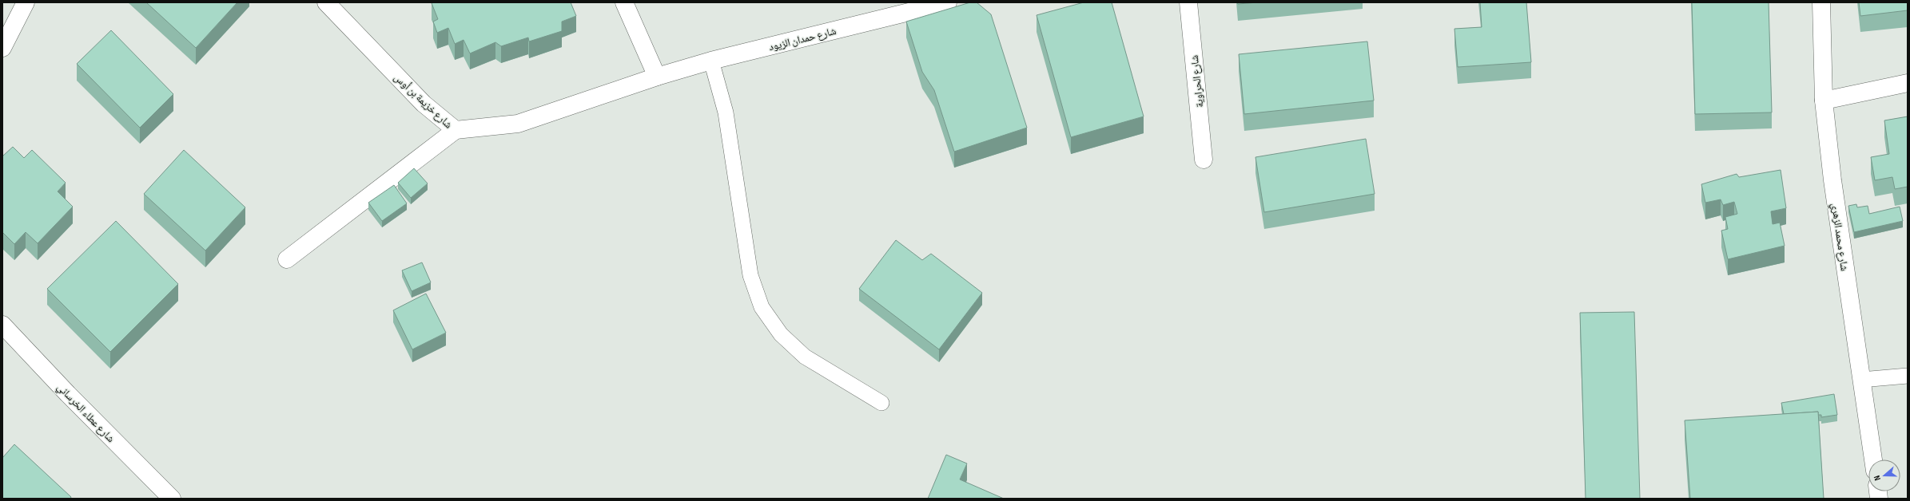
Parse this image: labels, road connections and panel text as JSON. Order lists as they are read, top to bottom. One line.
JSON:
{"streets":{"street":["شارع حمدان الزيود","شارع الحراوية","شارع خزيمة بن أوس","شارع محمد الزهري","شارع عطاء الخرساني"]},"crossings":[["شارع حمدان الزيود","شارع خزيمة بن أوس"]],"north":"left"}
